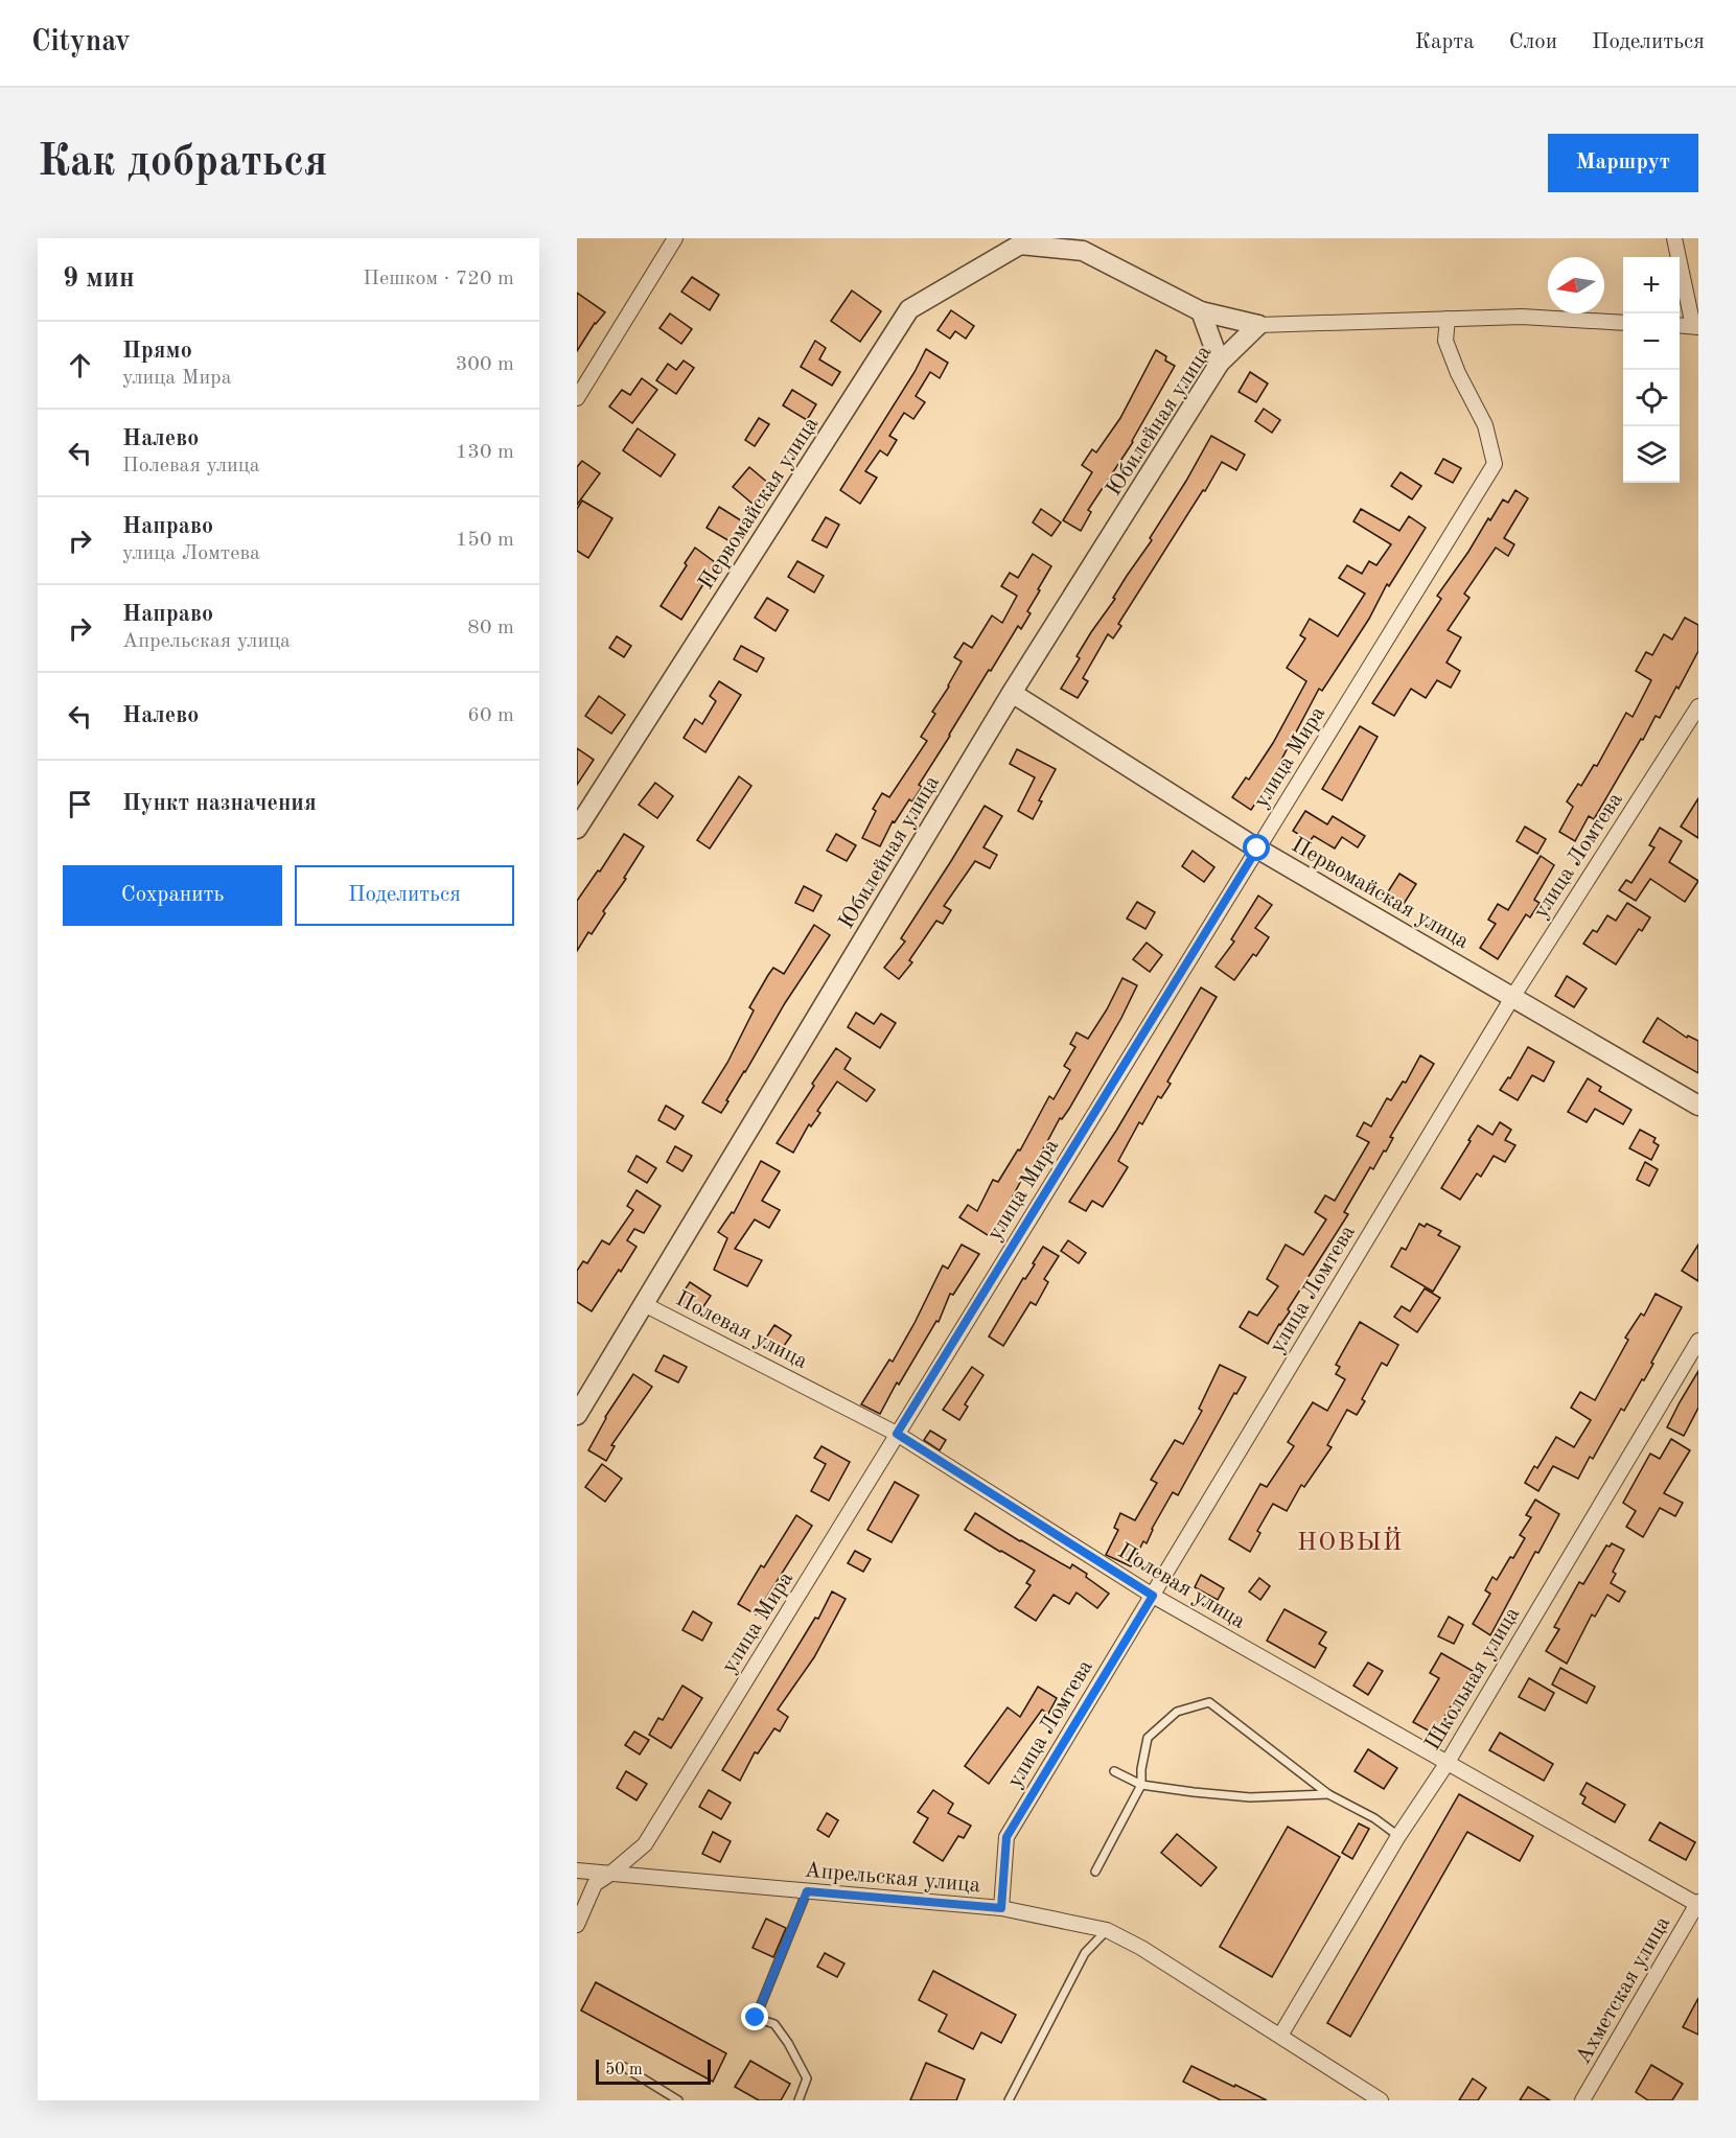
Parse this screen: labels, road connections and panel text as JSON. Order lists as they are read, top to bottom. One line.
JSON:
{"streets":{"street":["Юбилейная улица","Первомайская улица","улица Мира","улица Ломтева","Полевая улица","Школьная улица","Апрельская улица","Ахметская улица"]},"crossings":[["Юбилейная улица","Первомайская улица"],["Юбилейная улица","Полевая улица"],["Первомайская улица","улица Мира"],["Первомайская улица","улица Ломтева"],["улица Мира","Полевая улица"],["улица Мира","Апрельская улица"],["улица Ломтева","Полевая улица"],["улица Ломтева","Апрельская улица"],["Полевая улица","Школьная улица"],["Полевая улица","Ахметская улица"],["Школьная улица","Апрельская улица"]],"districts":["НОВЫЙ"],"scale_bar":"50 m","north":"left","page":{"header":"Citynav","nav":["Карта","Слои","Поделиться"],"buttons":["Маршрут",["Сохранить","Поделиться"]],"title":"Как добраться","heading":["9 мин","Пешком · 720 m"],"map_buttons":["+","−"],"list":[["Прямо","улица Мира","300 m"],["Налево","Полевая улица","130 m"],["Направо","улица Ломтева","150 m"],["Направо","Апрельская улица","80 m"],["Налево","60 m"],"Пункт назначения"],"scale":"50 m"}}
